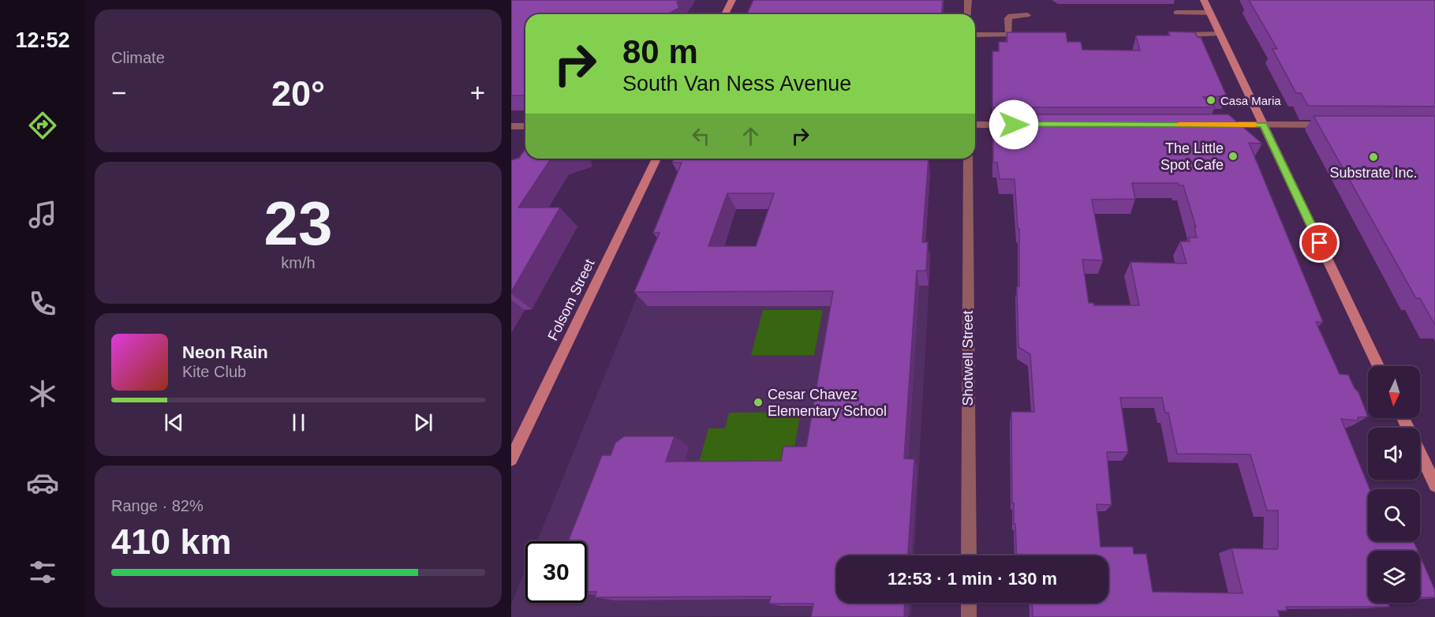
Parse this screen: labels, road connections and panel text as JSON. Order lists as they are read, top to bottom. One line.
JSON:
{"streets":{"main road":["Folsom Street"],"street":["Shotwell Street"]},"places":["Casa Maria","The Little Spot Cafe","Substrate Inc.","Cesar Chavez Elementary School"],"north":"bottom","page":{"tabs":"12:52","tile":["Climate",["23","km/h"],["Range · 82%","410 km"]],"turn":["80 m","South Van Ness Avenue"],"heat":["−","20°","+"],"song":["Neon Rain","Kite Club"],"limit":"30","trip":"12:53 · 1 min · 130 m"}}
